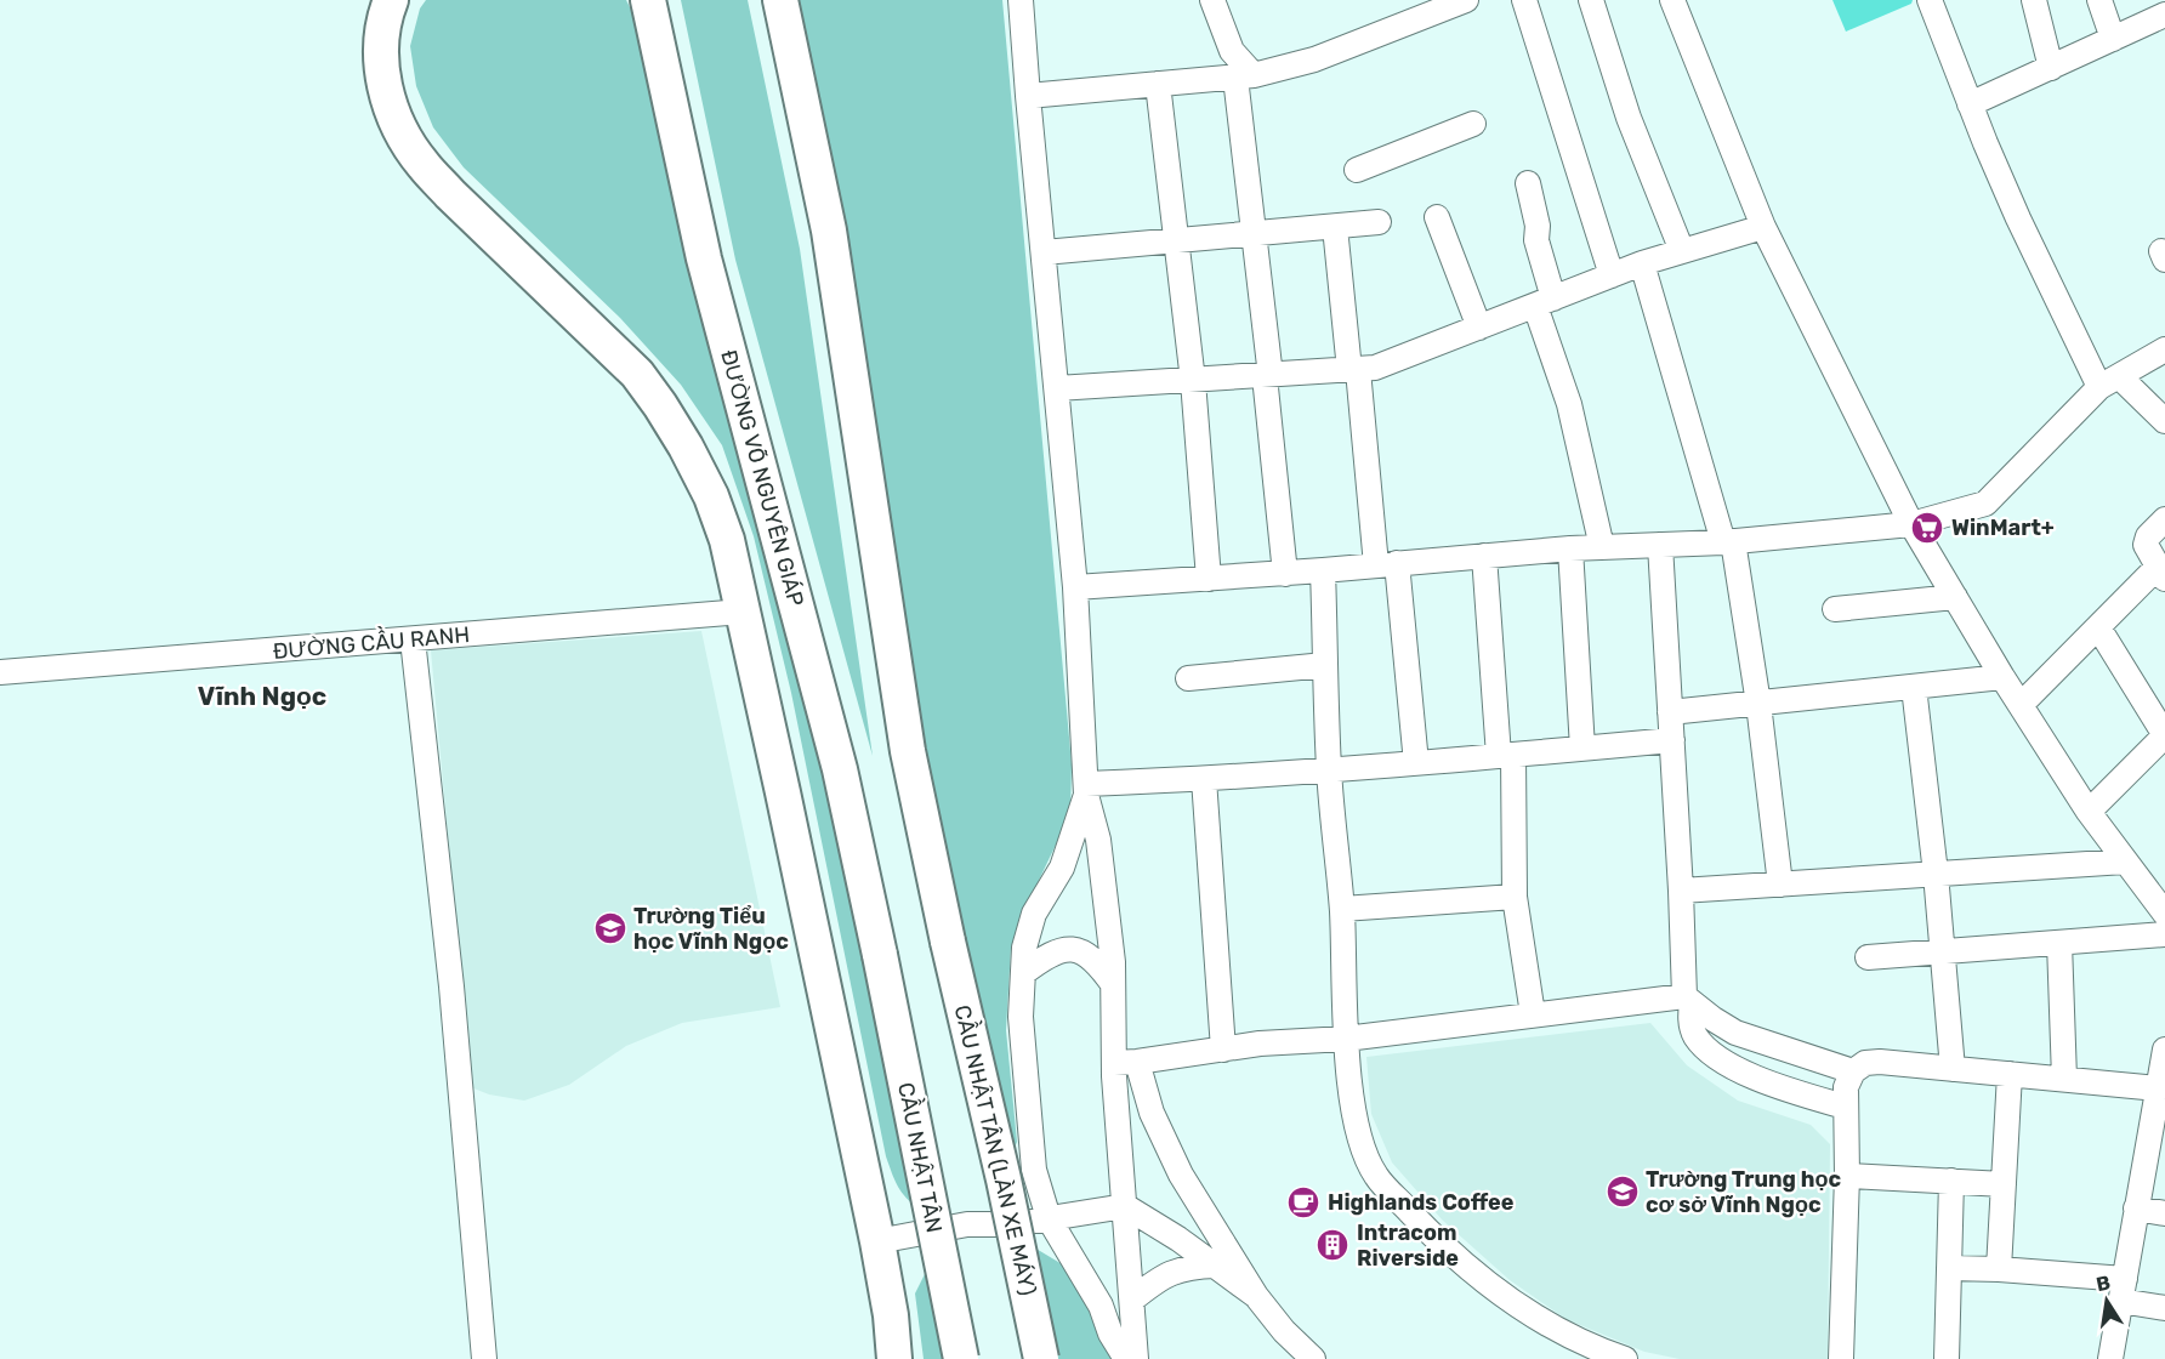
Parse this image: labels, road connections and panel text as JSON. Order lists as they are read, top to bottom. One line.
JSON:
{"streets":{"highway":["ĐƯỜNG VÕ NGUYÊN GIÁP","CẦU NHẬT TÂN (LÀN XE MÁY)","CẦU NHẬT TÂN"],"street":["ĐƯỜNG CẦU RANH"]},"crossings":[["ĐƯỜNG VÕ NGUYÊN GIÁP","CẦU NHẬT TÂN"]],"districts":["Vĩnh Ngọc"],"places":{"supermarket":["WinMart+"],"school or university":["Trường Tiểu học Vĩnh Ngọc","Trường Trung học cơ sở Vĩnh Ngọc"],"cafe":["Highlands Coffee"],"building":["Intracom Riverside"]},"north":"top"}
